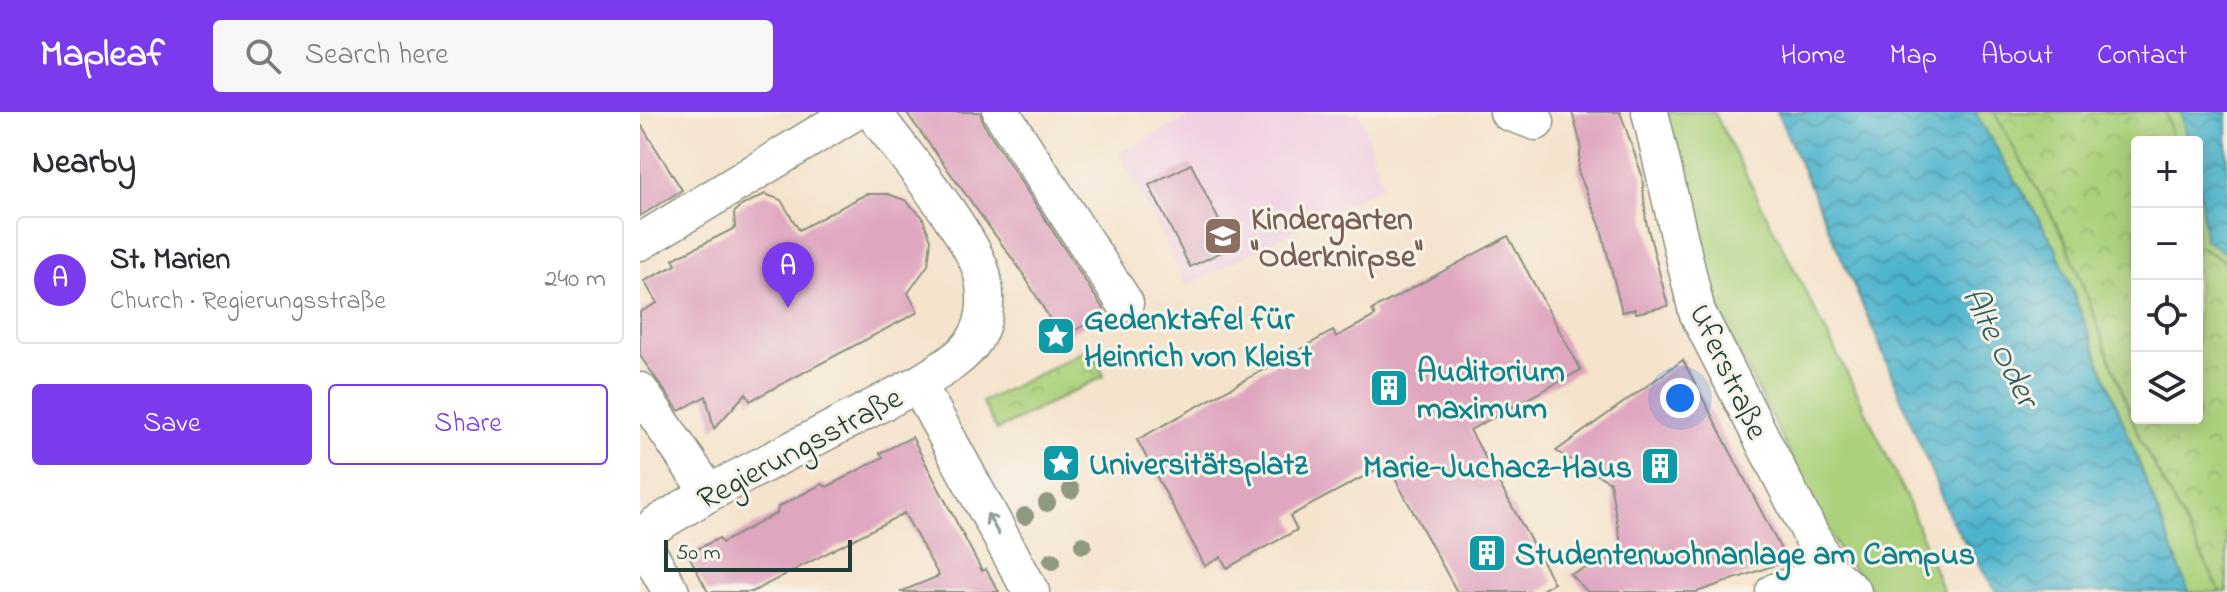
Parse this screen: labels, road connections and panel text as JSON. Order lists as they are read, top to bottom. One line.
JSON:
{"streets":{"street":["Uferstraße","Regierungsstraße"]},"water":["Alte Oder"],"places":{"school or university":["Kindergarten \"Oderknirpse\""],"place":["Gedenktafel für Heinrich von Kleist","Universitätsplatz"],"building":["Auditorium maximum","Marie-Juchacz-Haus","Studentenwohnanlage am Campus"]},"scale_bar":"50 m","page":{"header":"Mapleaf","search":"Search here","nav":["Home","Map","About","Contact"],"heading":"Nearby","map_buttons":["+","−"],"list":[{"mark":"A","name":"St. Marien","note":"Church · Regierungsstraße","value":"240 m"}],"pins":"A","buttons":["Save","Share"],"scale":"50 m"}}
